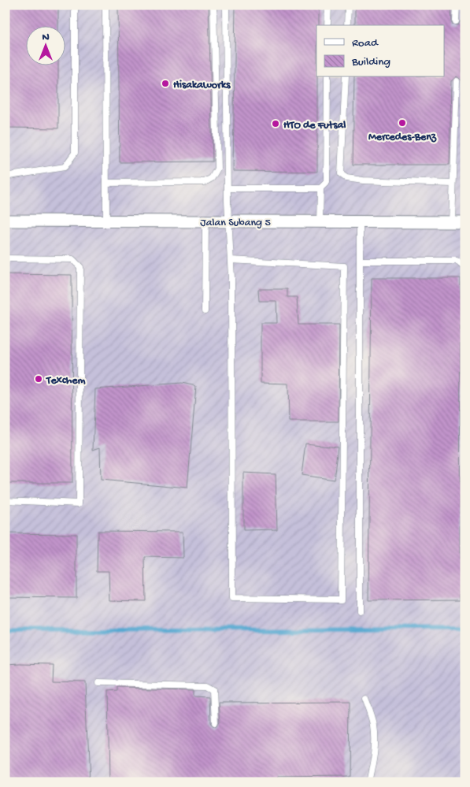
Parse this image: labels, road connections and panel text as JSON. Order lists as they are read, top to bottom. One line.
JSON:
{"streets":{"street":["Jalan Subang 5"]},"places":["Hisakaworks","Mercedes-Benz","HTO de Futsal","Texchem"],"legend":["Road","Building"],"north":"top"}
